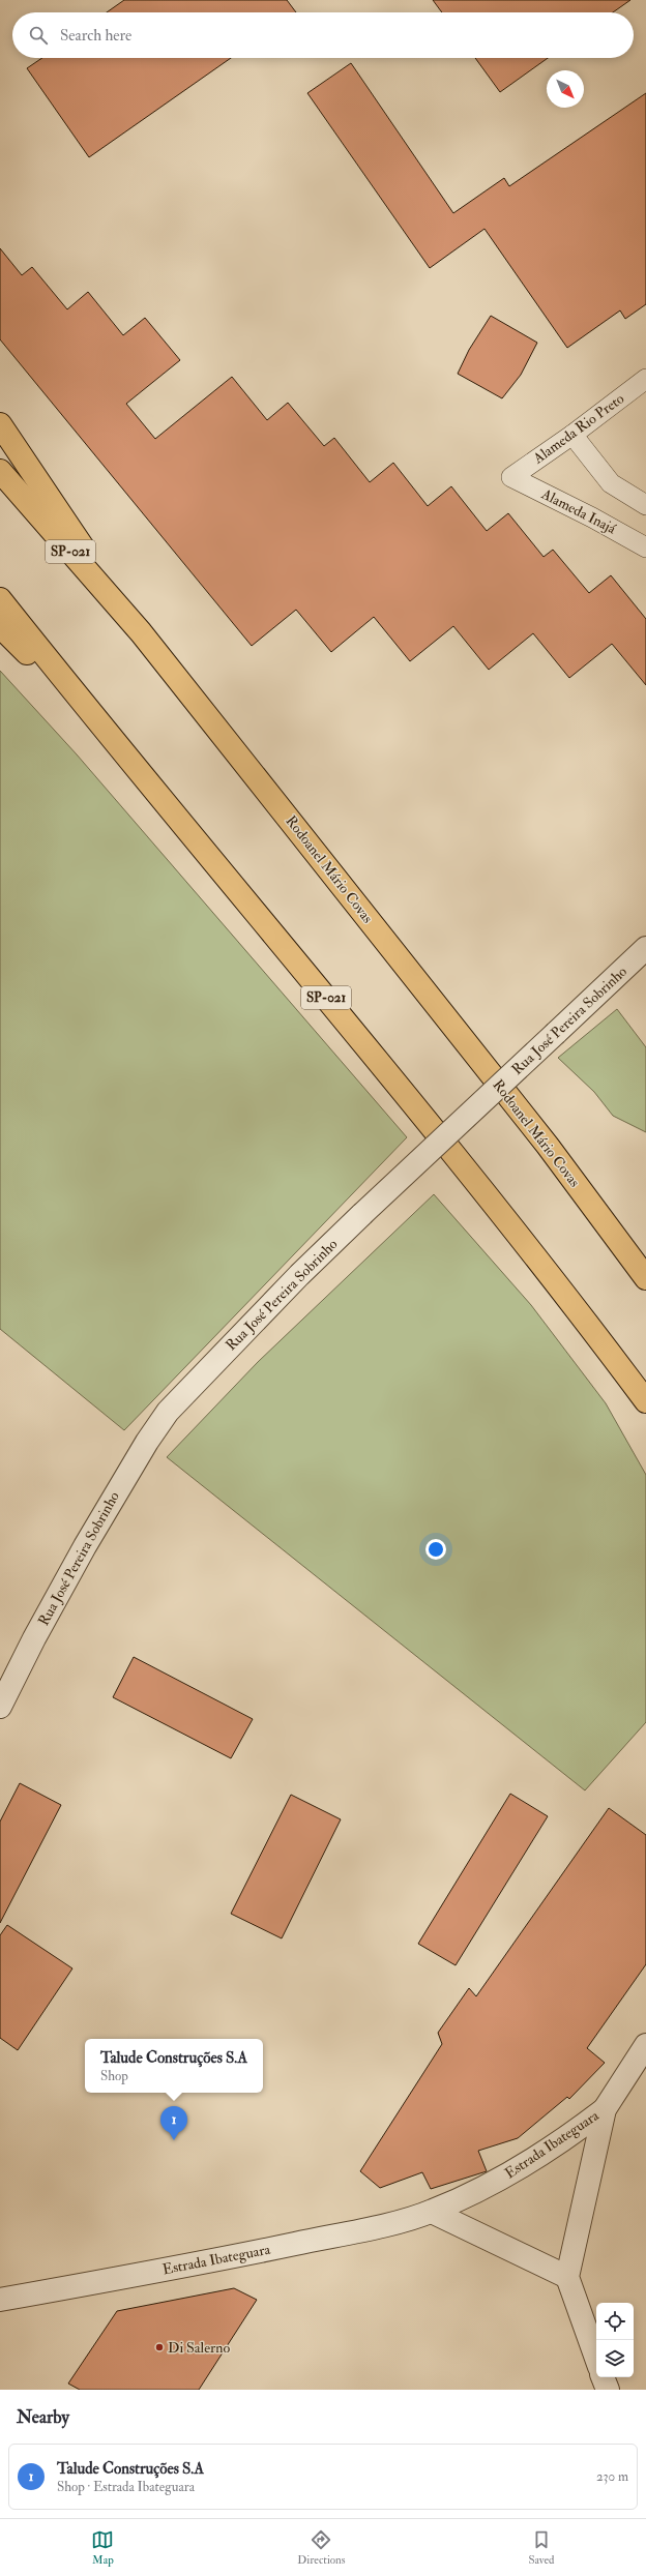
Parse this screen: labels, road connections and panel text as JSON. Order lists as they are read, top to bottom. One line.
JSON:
{"streets":{"highway":["SP-021","Rodoanel Mário Covas"],"street":["Alameda Rio Preto","Alameda Inajá","Rua José Pereira Sobrinho","Estrada Ibateguara"]},"crossings":[["Alameda Rio Preto","Alameda Inajá"]],"places":["Di Salerno"],"north":"bottom right","page":{"search":"Search here","popup":["Talude Construções S.A","Shop"],"pins":"1","heading":"Nearby","list":[{"mark":"1","name":"Talude Construções S.A","note":"Shop · Estrada Ibateguara","value":"230 m"}],"nav":["Map","Directions","Saved"]}}
